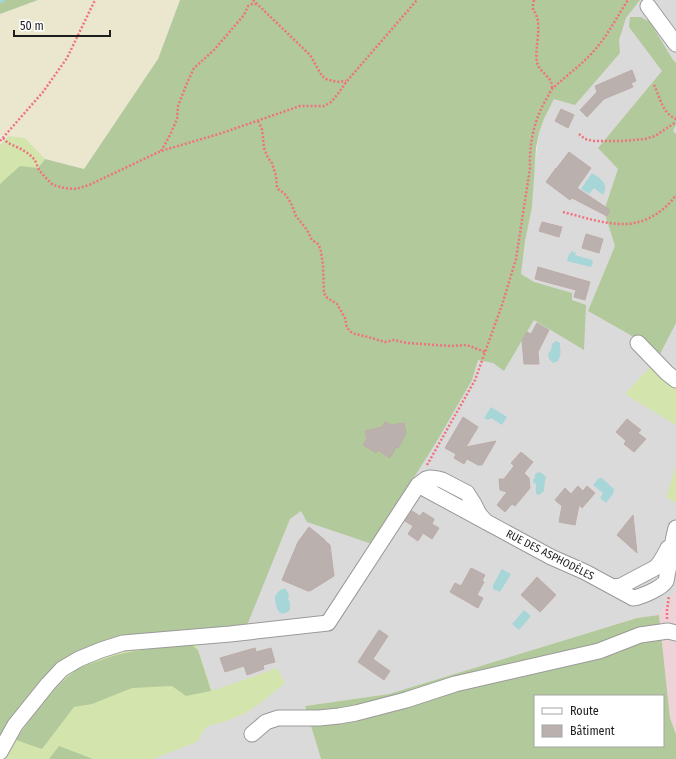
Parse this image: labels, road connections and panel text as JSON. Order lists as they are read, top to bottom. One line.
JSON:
{"streets":{"street":["RUE DES ASPHODÈLES"]},"legend":["Route","Bâtiment"],"scale_bar":"50 m"}
